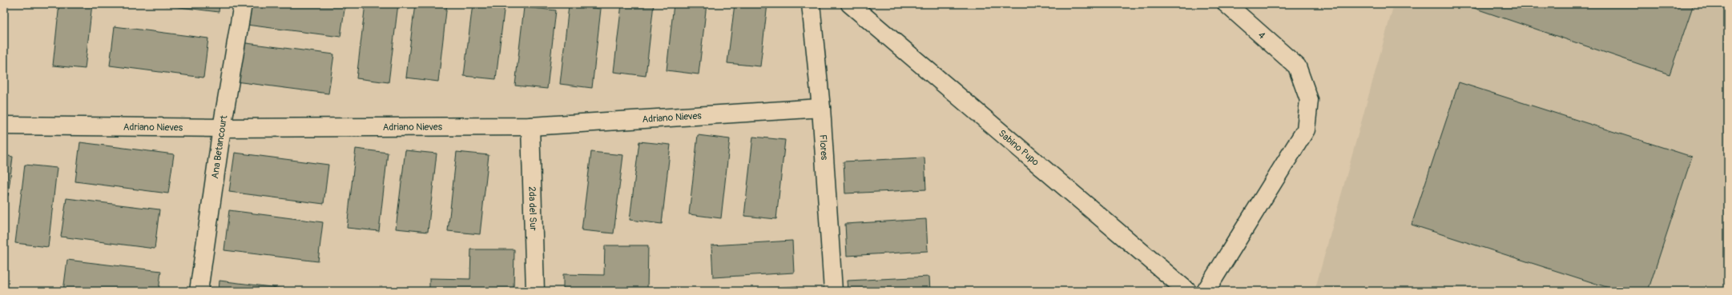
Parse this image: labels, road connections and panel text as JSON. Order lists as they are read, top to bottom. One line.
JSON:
{"streets":{"street":["4","Adriano Nieves","Ana Betancourt","Flores","Sabino Pupo","2da del Sur"]},"crossings":[["Adriano Nieves","Ana Betancourt"],["Adriano Nieves","Flores"],["Adriano Nieves","2da del Sur"]]}
